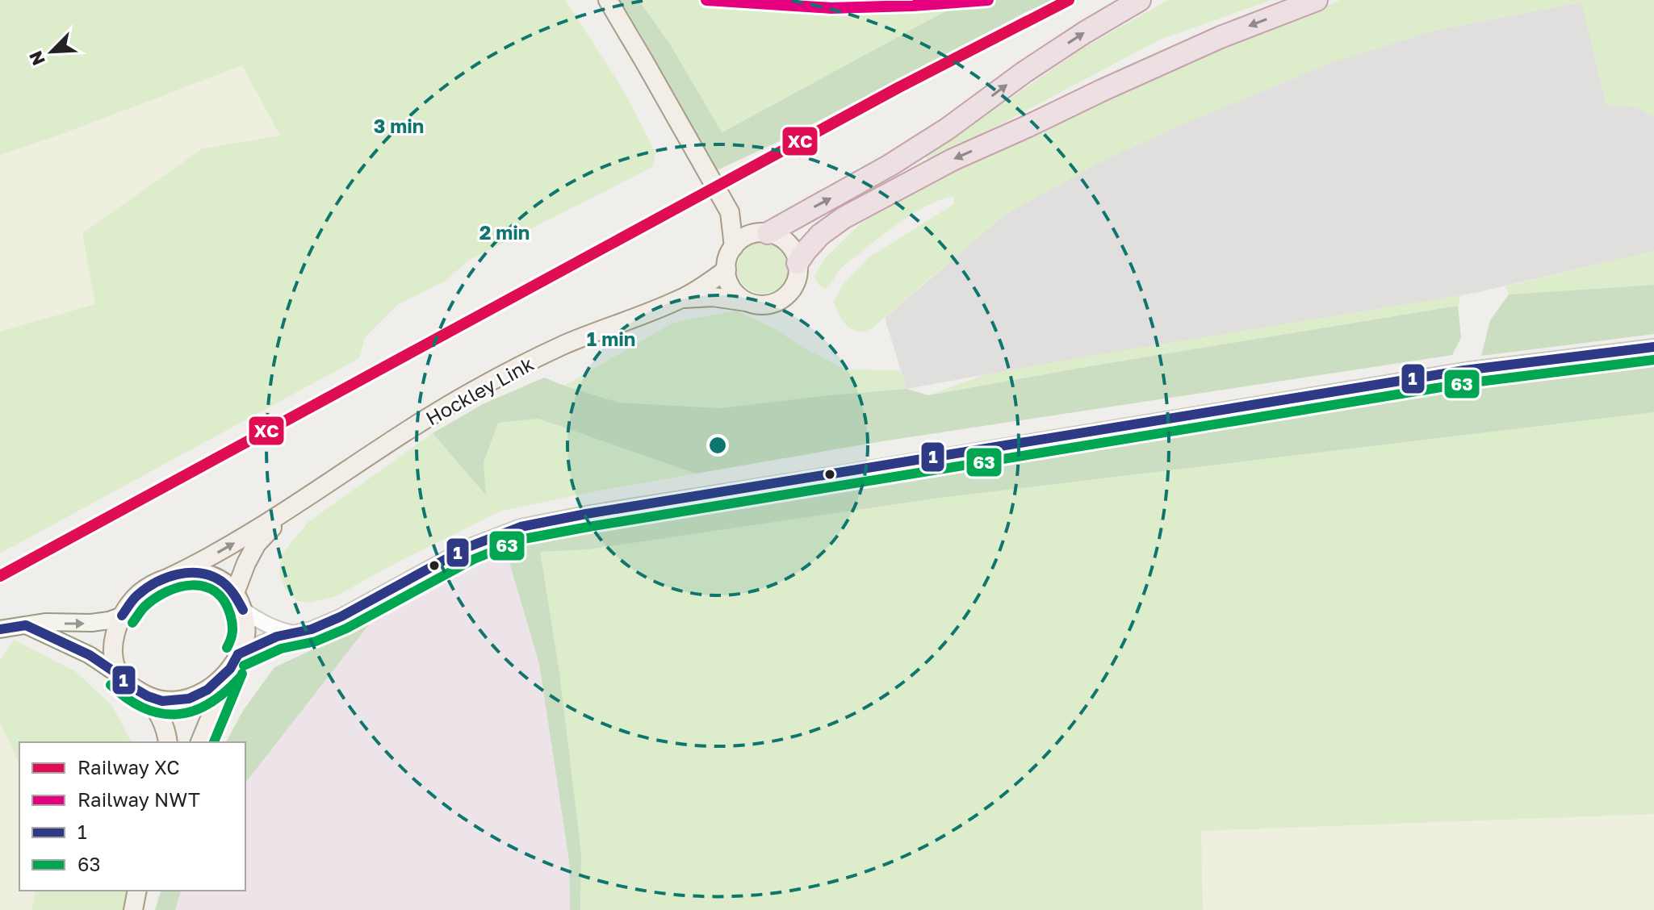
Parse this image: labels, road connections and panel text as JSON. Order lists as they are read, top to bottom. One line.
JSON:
{"streets":{"main road":["Hockley Link"]},"lines":["rail line XC","rail line NWT","transit line 1","transit line 63"],"legend":["Railway XC","Railway NWT","1","63"],"north":"bottom left","rings":["3 min","2 min","1 min"]}
